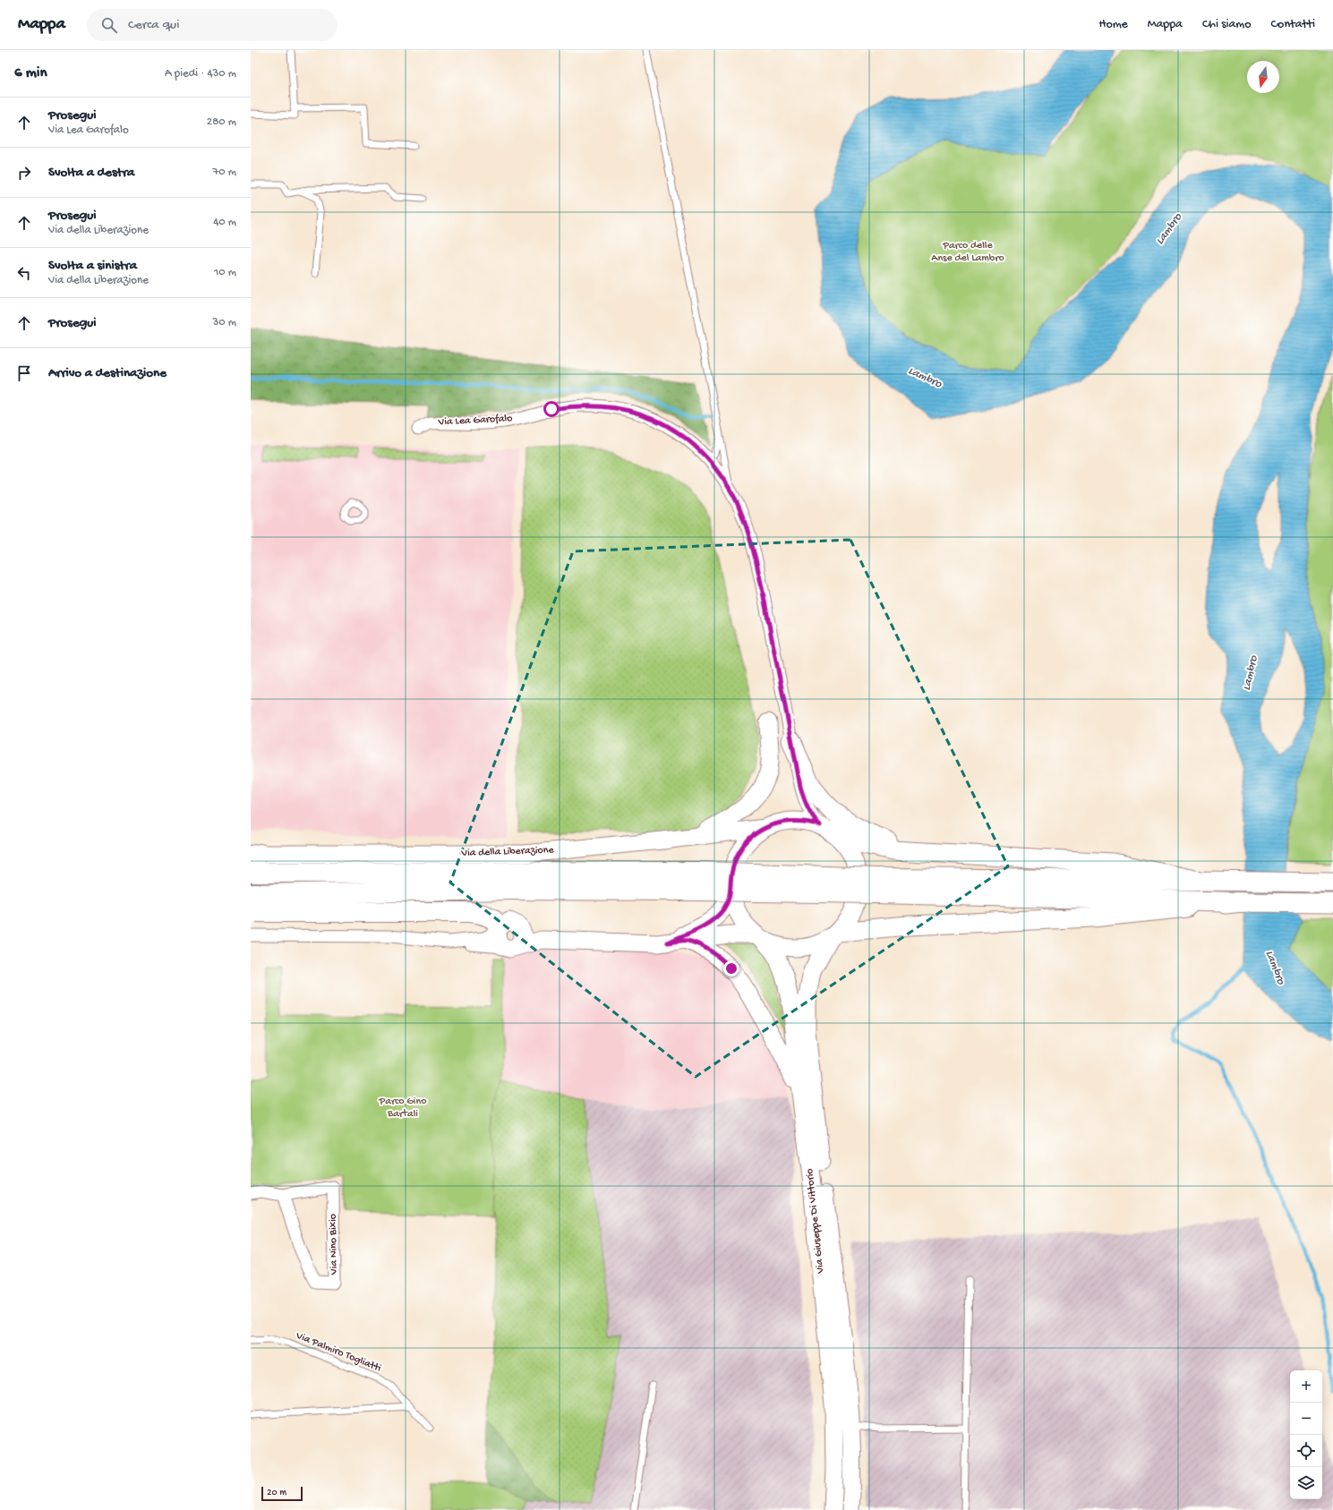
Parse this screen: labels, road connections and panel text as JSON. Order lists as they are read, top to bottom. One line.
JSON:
{"streets":{"main road":["Via della Liberazione","Via Giuseppe Di Vittorio"],"street":["Via Lea Garofalo","Via Nino Bixio"],"lane":["Via Palmiro Togliatti"]},"crossings":[["Via Lea Garofalo","Via della Liberazione"],["Via Lea Garofalo","Via Giuseppe Di Vittorio"],["Via della Liberazione","Via Giuseppe Di Vittorio"]],"water":["Lambro"],"parks":["Parco delle Anse del Lambro","Parco Gino Bartali"],"scale_bar":"20 m","north":"bottom","page":{"header":"Mappa","search":"Cerca qui","nav":["Home","Mappa","Chi siamo","Contatti"],"heading":["6 min","A piedi · 430 m"],"list":[["Prosegui","Via Lea Garofalo","280 m"],["Svolta a destra","70 m"],["Prosegui","Via della Liberazione","40 m"],["Svolta a sinistra","Via della Liberazione","10 m"],["Prosegui","30 m"],"Arrivo a destinazione"],"map_buttons":["+","−"],"scale":"20 m"}}
